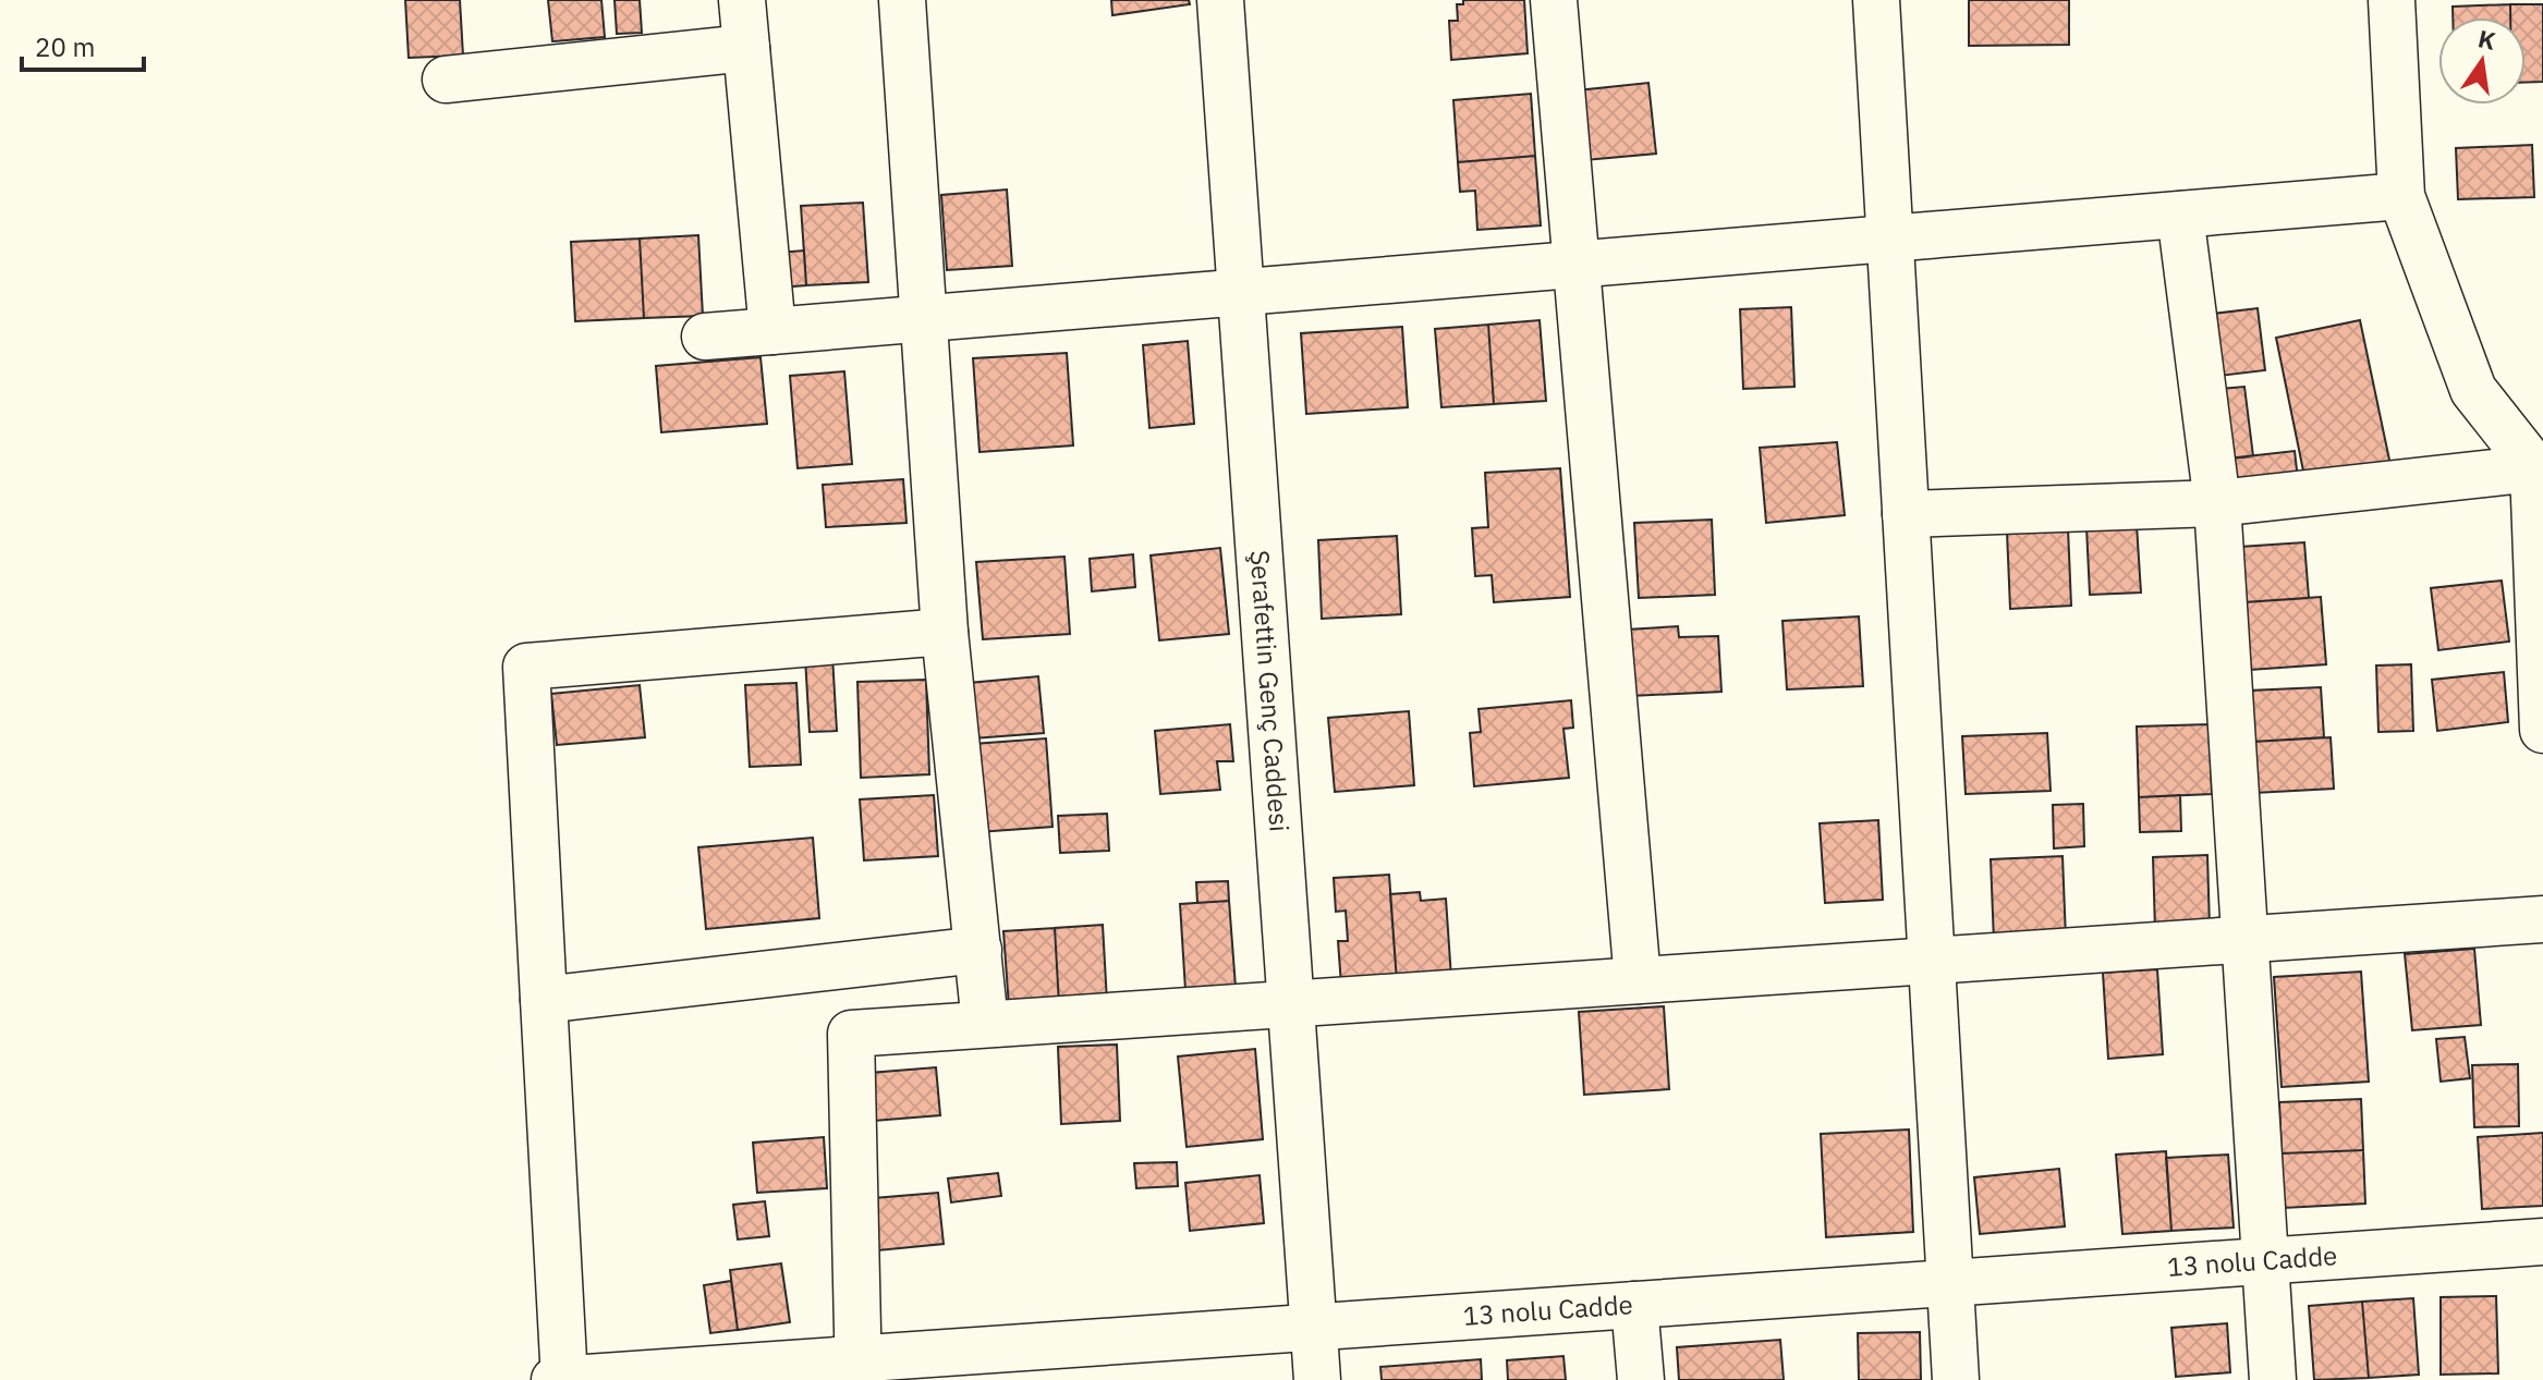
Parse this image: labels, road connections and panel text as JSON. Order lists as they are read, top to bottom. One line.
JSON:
{"streets":{"street":["Şerafettin Genç Caddesi","13 nolu Cadde"]},"crossings":[["Şerafettin Genç Caddesi","13 nolu Cadde"]],"scale_bar":"20 m","north":"top"}
